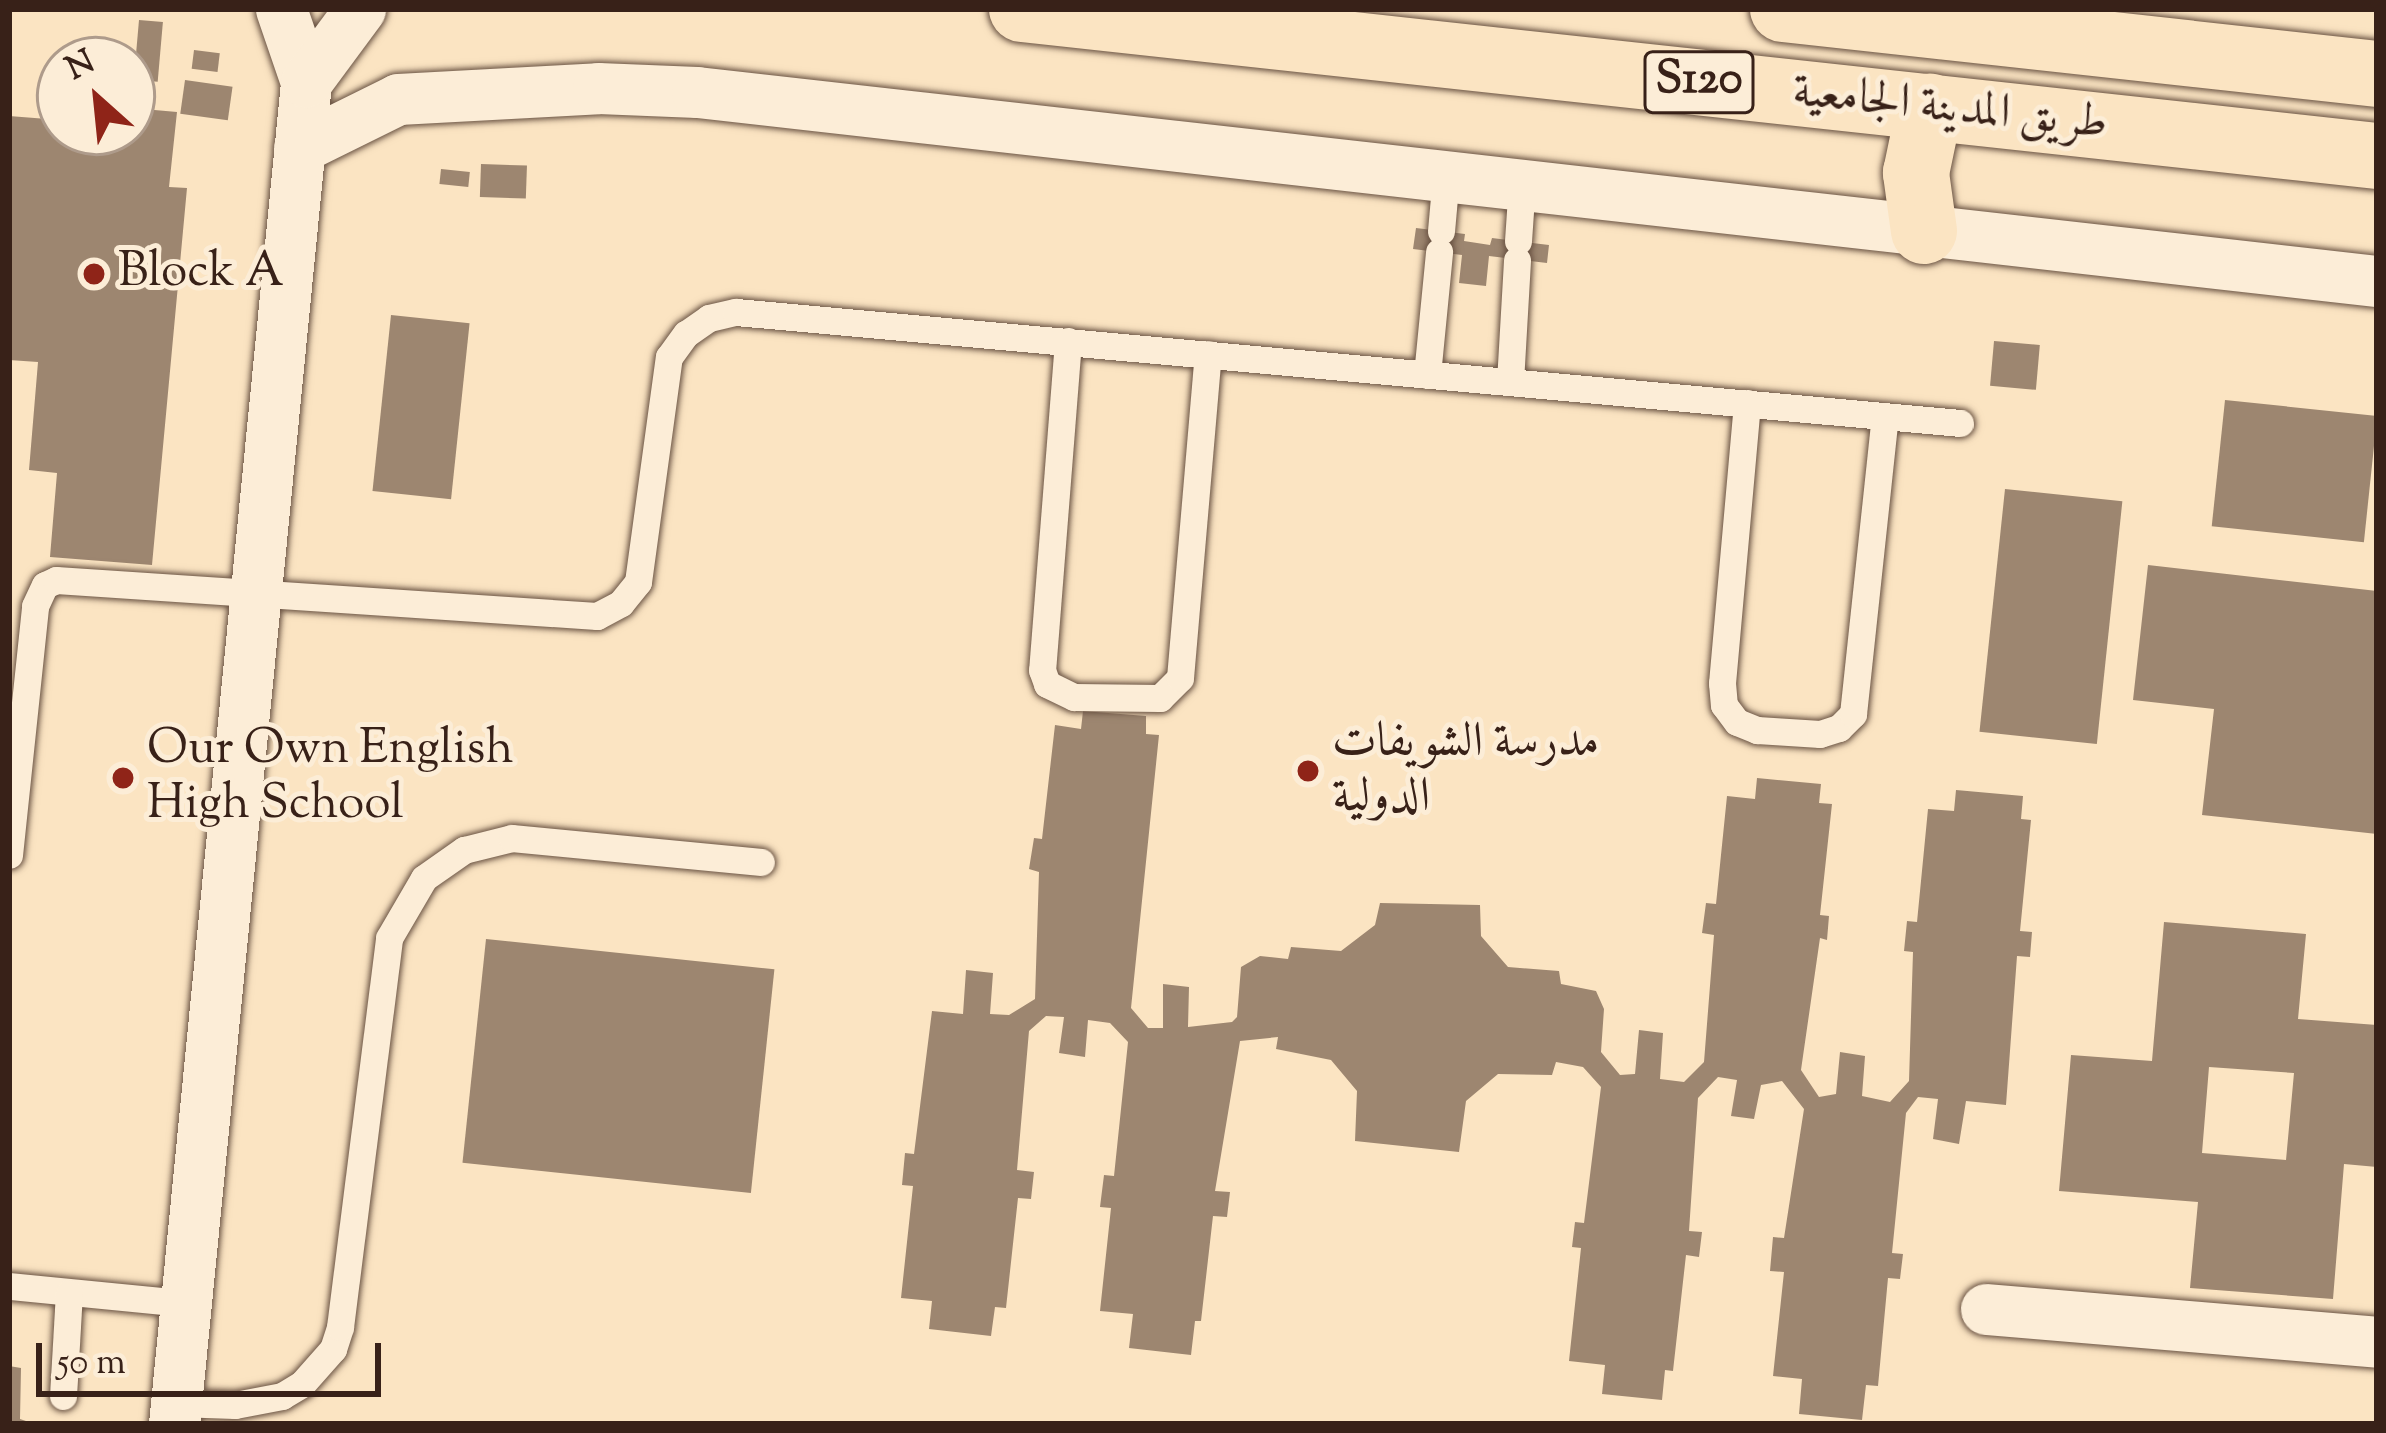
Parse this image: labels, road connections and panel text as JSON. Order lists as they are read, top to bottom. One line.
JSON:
{"streets":{"main road":["S120","طريق المدينة الجامعية"]},"places":["Block A","مدرسة الشويفات الدولية","Our Own English High School"],"scale_bar":"50 m","north":"top left"}
